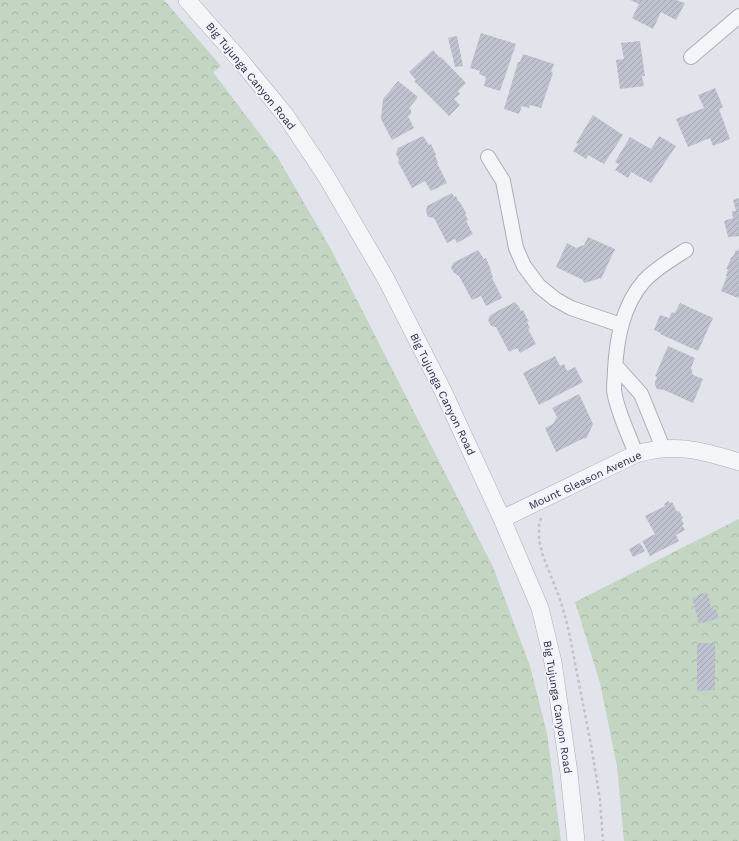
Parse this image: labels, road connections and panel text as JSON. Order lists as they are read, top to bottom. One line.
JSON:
{"streets":{"street":["Big Tujunga Canyon Road","Mount Gleason Avenue"]},"crossings":[["Big Tujunga Canyon Road","Mount Gleason Avenue"]]}
